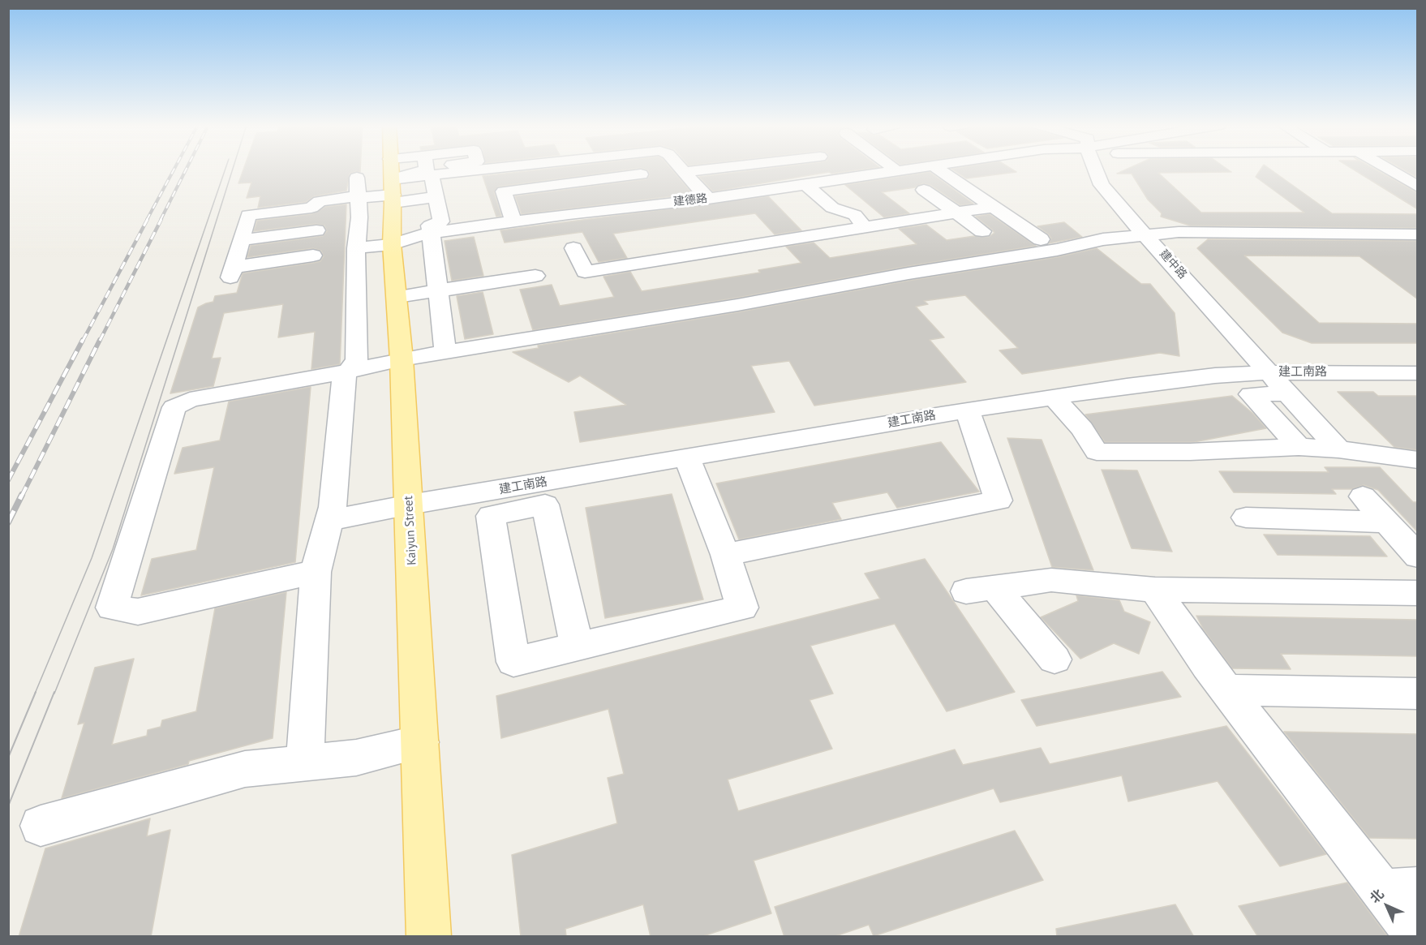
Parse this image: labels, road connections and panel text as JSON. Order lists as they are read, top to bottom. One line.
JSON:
{"streets":{"main road":["Kaiyun Street"],"street":["建德路","建中路","建工南路"]},"crossings":[["建德路","Kaiyun Street"],["建中路","建工南路"],["建工南路","Kaiyun Street"]],"north":"top left"}
